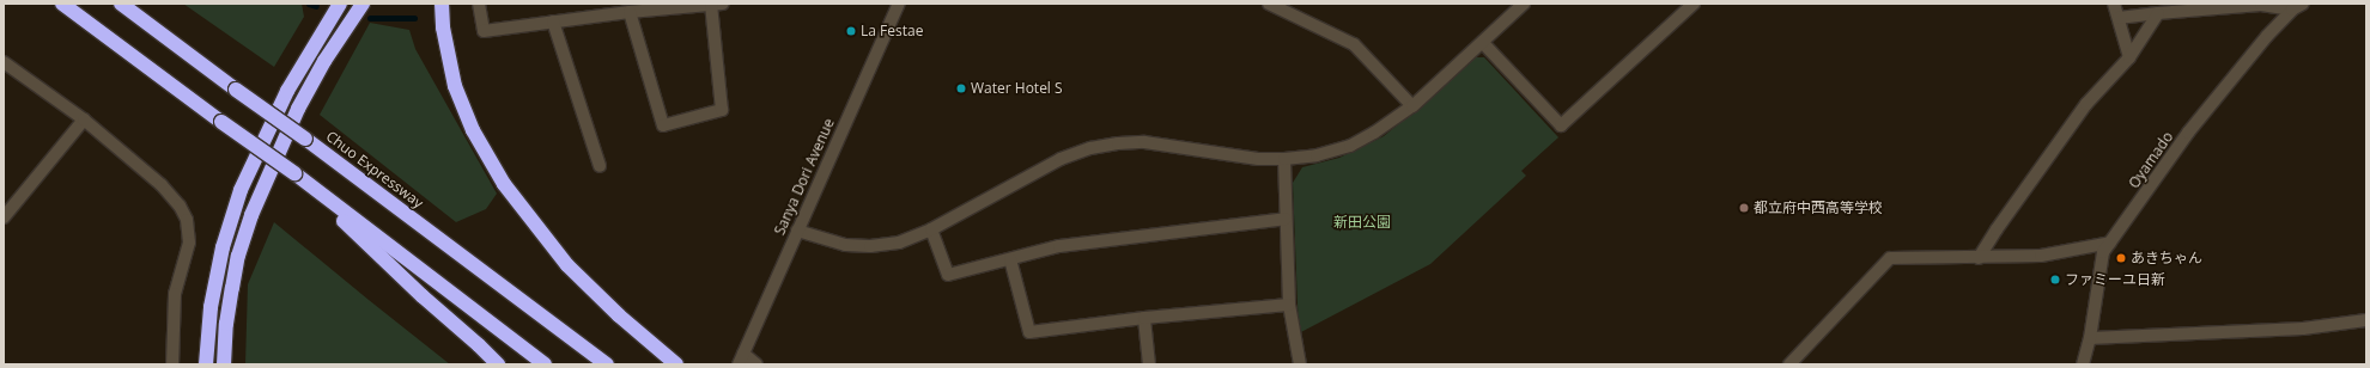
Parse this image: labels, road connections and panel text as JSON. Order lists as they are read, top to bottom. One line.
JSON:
{"streets":{"highway":["Chuo Expressway"],"street":["Oyamado","Sanya Dori Avenue"]},"parks":["新田公園"],"places":["La Festae","Water Hotel S","都立府中西高等学校","あきちゃん","ファミーユ日新"]}
